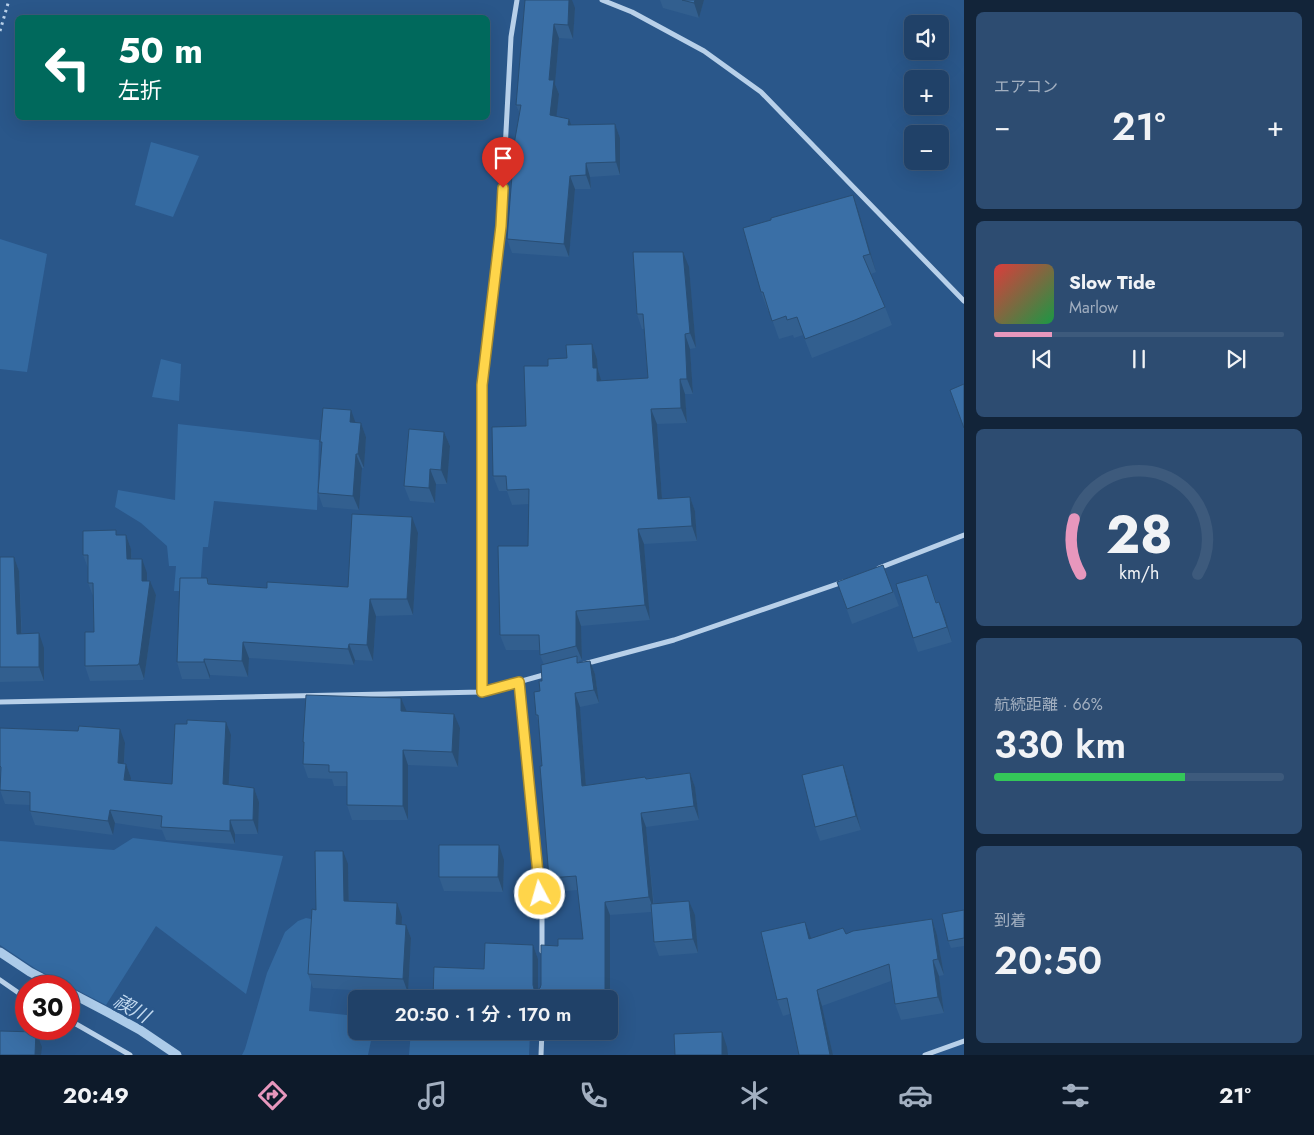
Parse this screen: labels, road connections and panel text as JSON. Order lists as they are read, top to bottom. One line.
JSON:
{"water":["禊川"],"page":{"tile":["エアコン",["航続距離 · 66%","330 km"],["到着","20:50"]],"map_buttons":["+","−"],"turn":["50 m","左折"],"heat":["−","21°","+"],"song":["Slow Tide","Marlow"],"limit":"30","trip":"20:50 · 1 分 · 170 m","tabs":["20:49","21°"],"gauge":["28","km/h"]}}
